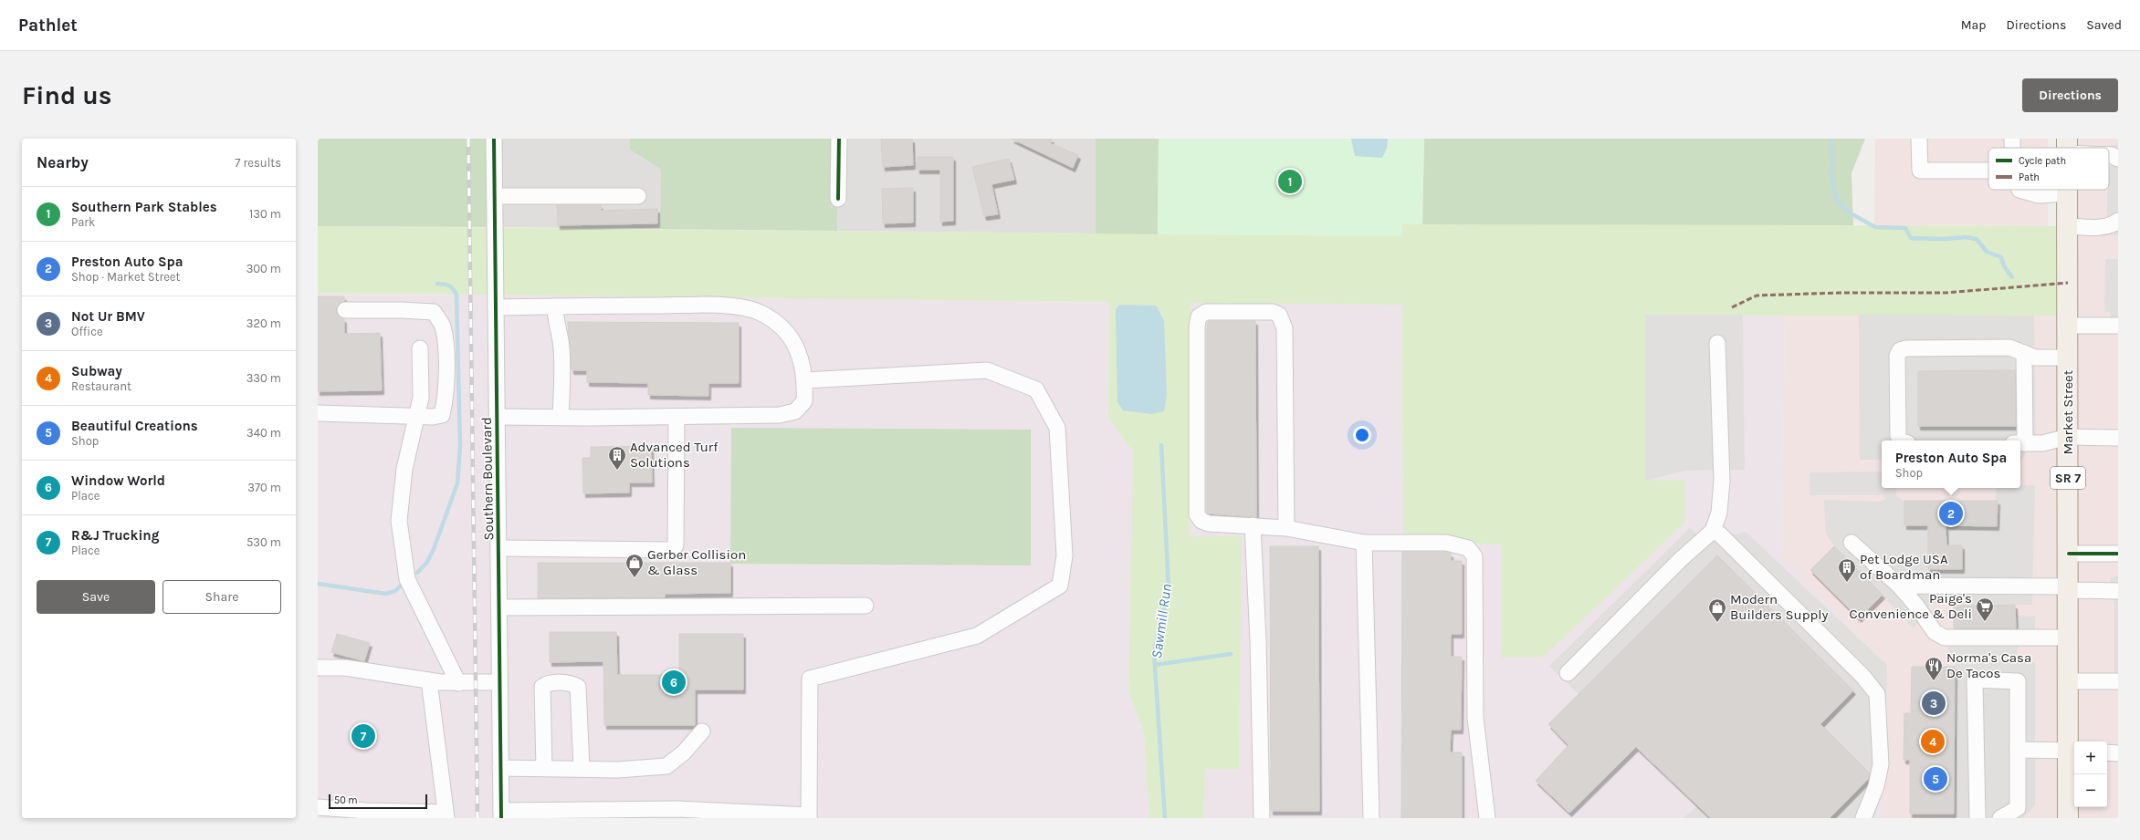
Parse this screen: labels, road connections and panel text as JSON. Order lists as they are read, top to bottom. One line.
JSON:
{"streets":{"main road":["Market Street","SR 7"],"street":["Southern Boulevard"]},"water":["Sawmill Run"],"places":{"building":["Advanced Turf Solutions","Pet Lodge USA of Boardman"],"shop":["Gerber Collision & Glass","Modern Builders Supply"],"supermarket":["Paige's Convenience & Deli"],"restaurant":["Norma's Casa De Tacos"]},"legend":["Cycle path","Path"],"scale_bar":"50 m","page":{"header":"Pathlet","nav":["Map","Directions","Saved"],"buttons":["Directions",["Save","Share"]],"title":"Find us","heading":["Nearby","7 results"],"pins":["1","2","6","3","7","4","5"],"list":[{"mark":"1","name":"Southern Park Stables","note":"Park","value":"130 m"},{"mark":"2","name":"Preston Auto Spa","note":"Shop · Market Street","value":"300 m"},{"mark":"3","name":"Not Ur BMV","note":"Office","value":"320 m"},{"mark":"4","name":"Subway","note":"Restaurant","value":"330 m"},{"mark":"5","name":"Beautiful Creations","note":"Shop","value":"340 m"},{"mark":"6","name":"Window World","note":"Place","value":"370 m"},{"mark":"7","name":"R&J Trucking","note":"Place","value":"530 m"}],"popup":["Preston Auto Spa","Shop"],"map_buttons":["+","−"],"scale":"50 m"}}
